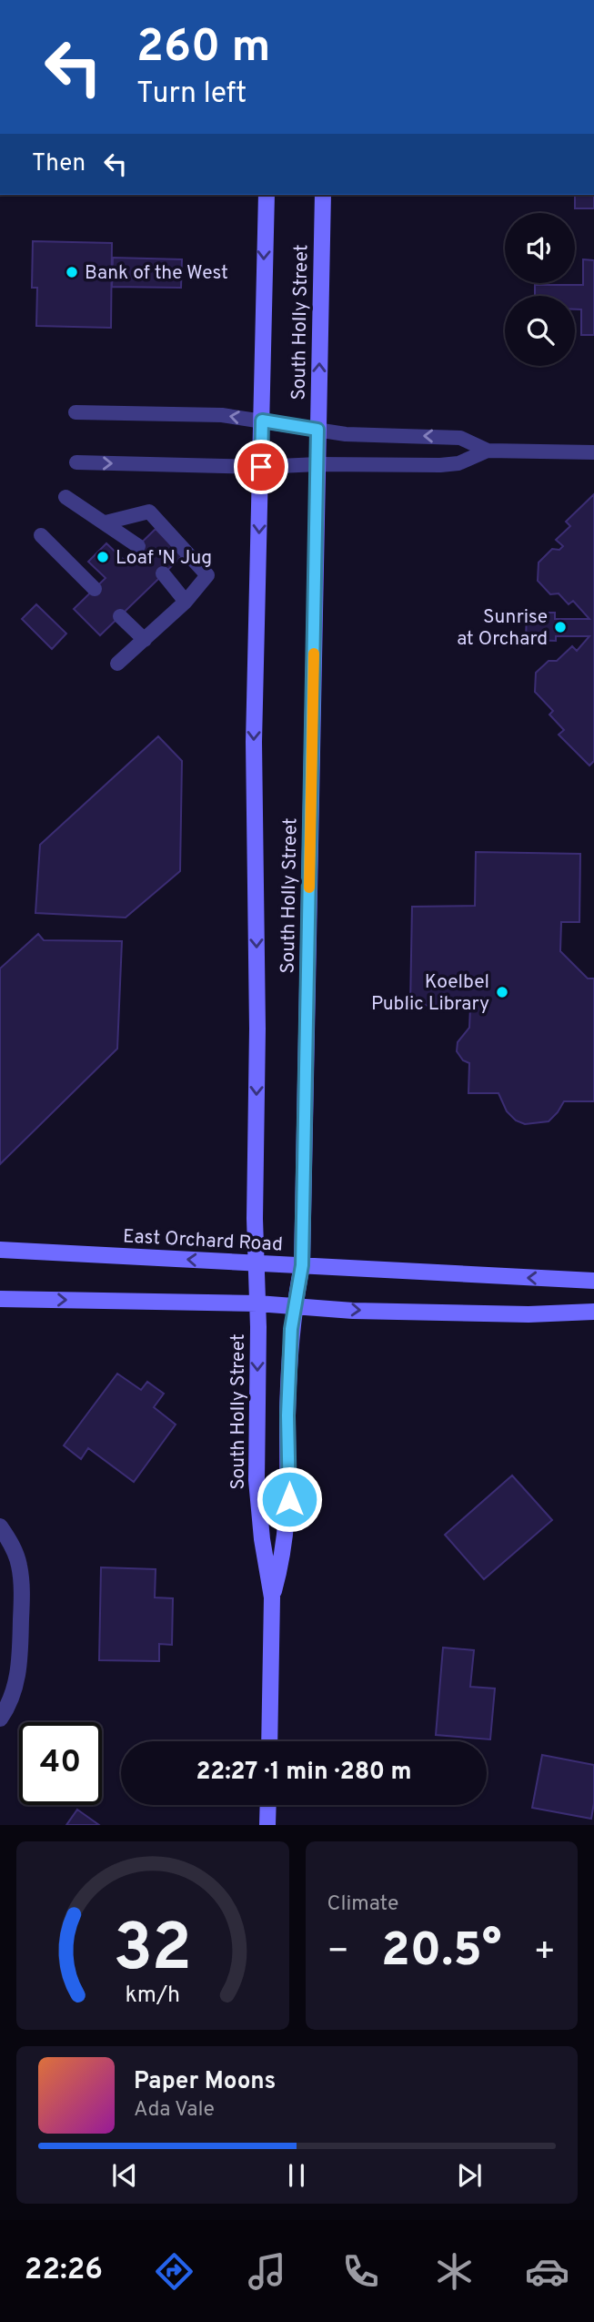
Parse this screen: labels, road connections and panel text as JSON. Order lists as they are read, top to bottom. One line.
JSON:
{"streets":{"main road":["South Holly Street","East Orchard Road"]},"crossings":[["South Holly Street","East Orchard Road"]],"places":["Bank of the West","Loaf 'N Jug","Sunrise at Orchard","Koelbel Public Library"],"page":{"turn":["260 m","Turn left"],"then":"Then","limit":"40","trip":"22:27 · 1 min · 280 m","tile":"Climate","heat":["−","20.5°","+"],"song":["Paper Moons","Ada Vale"],"tabs":"22:26","gauge":["32","km/h"]}}
